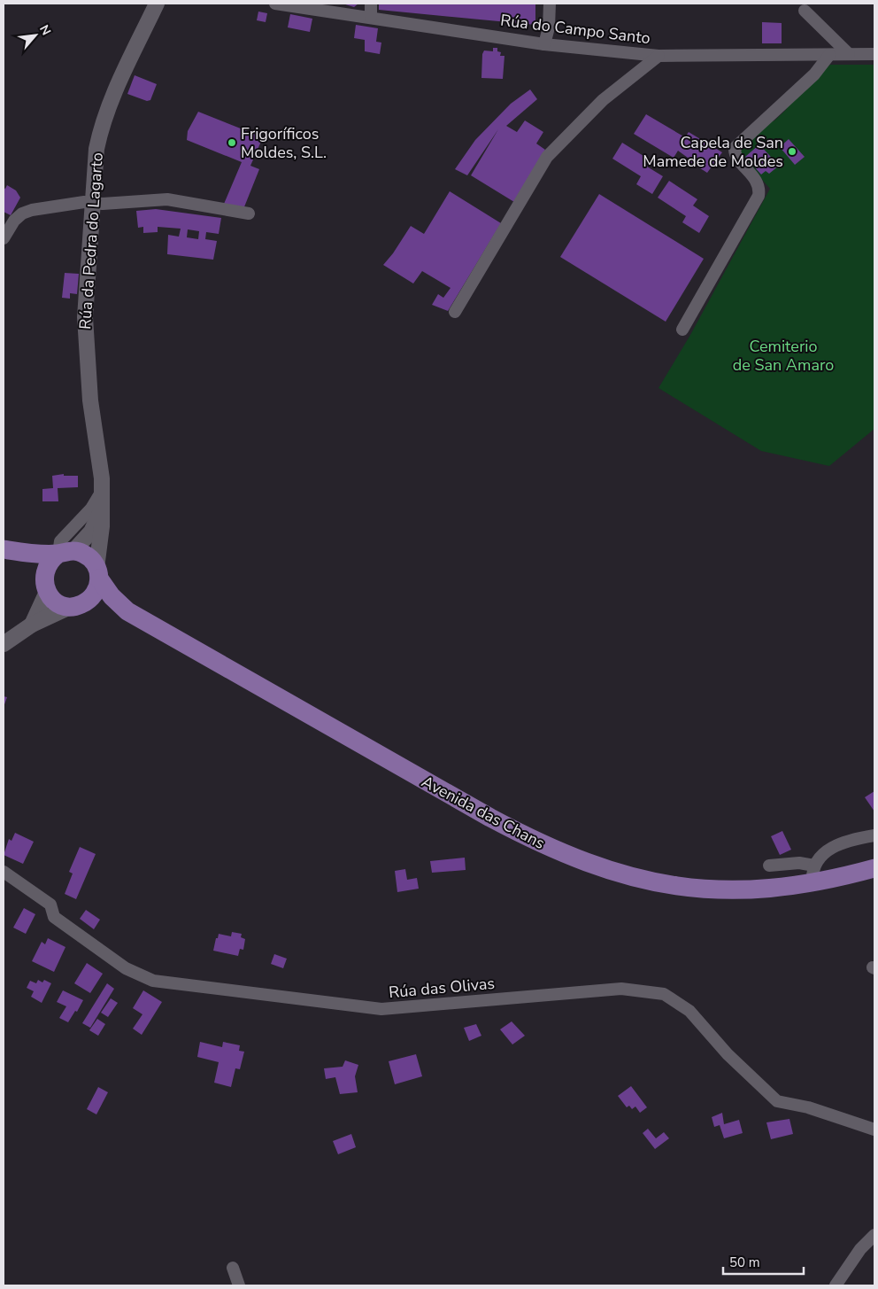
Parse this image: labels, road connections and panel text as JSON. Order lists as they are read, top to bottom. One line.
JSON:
{"streets":{"main road":["Avenida das Chans"],"street":["Rúa do Campo Santo","Rúa da Pedra do Lagarto","Rúa das Olivas"]},"crossings":[["Rúa da Pedra do Lagarto","Avenida das Chans"]],"parks":["Cemiterio de San Amaro"],"places":["Frigoríficos Moldes, S.L.","Capela de San Mamede de Moldes"],"scale_bar":"50 m","north":"top right"}
